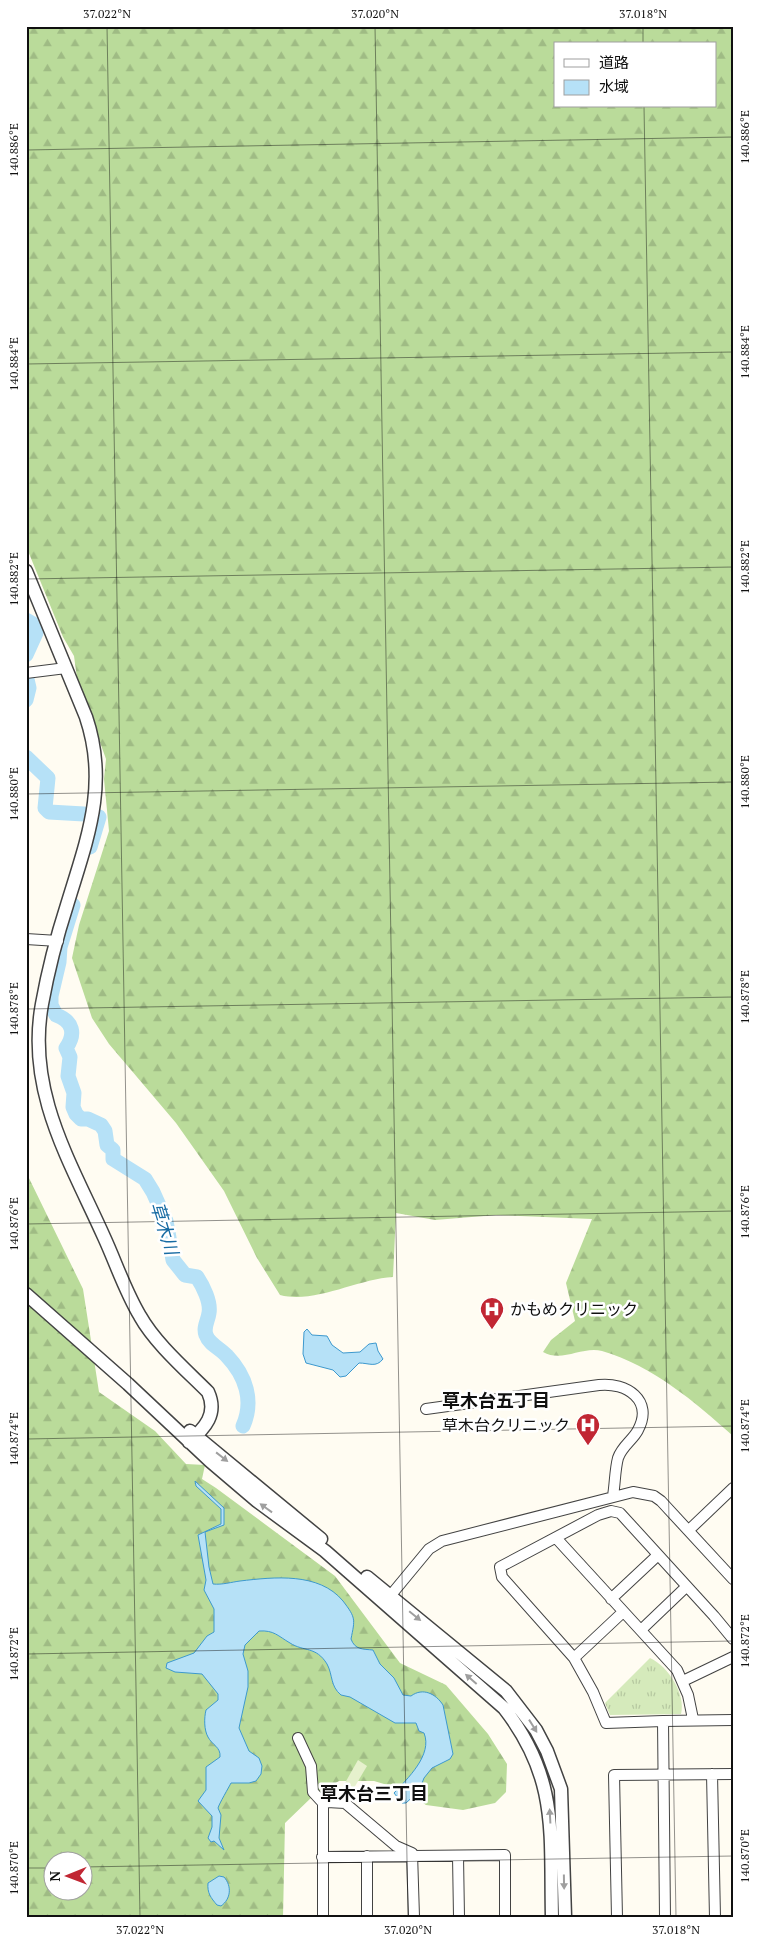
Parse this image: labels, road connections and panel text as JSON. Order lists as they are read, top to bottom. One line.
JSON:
{"districts":["草木台五丁目","草木台三丁目"],"water":["草木川"],"places":{"hospital":["かもめクリニック","草木台クリニック"]},"legend":["道路","水域"],"north":"left","coordinates":["37.022°N","37.020°N","37.018°N","140.886°E","140.884°E","140.882°E","140.880°E","140.878°E","140.876°E","140.874°E","140.872°E","140.870°E"]}
